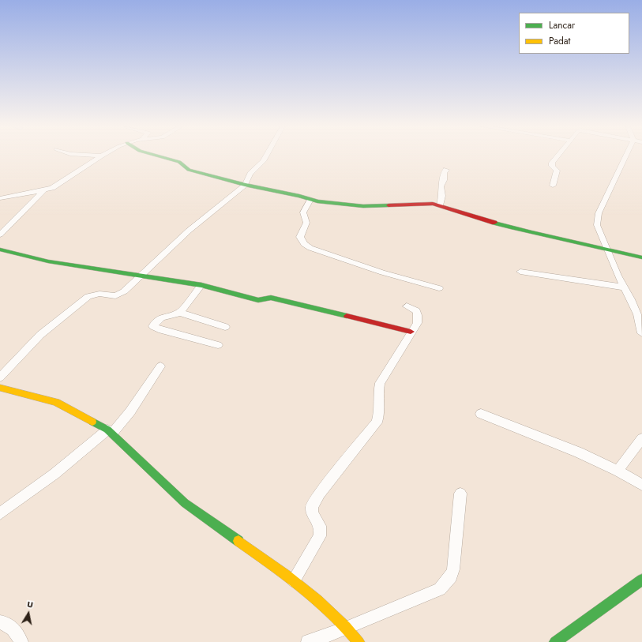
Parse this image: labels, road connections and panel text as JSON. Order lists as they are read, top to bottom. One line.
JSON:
{"legend":["Lancar","Padat"],"north":"top"}
